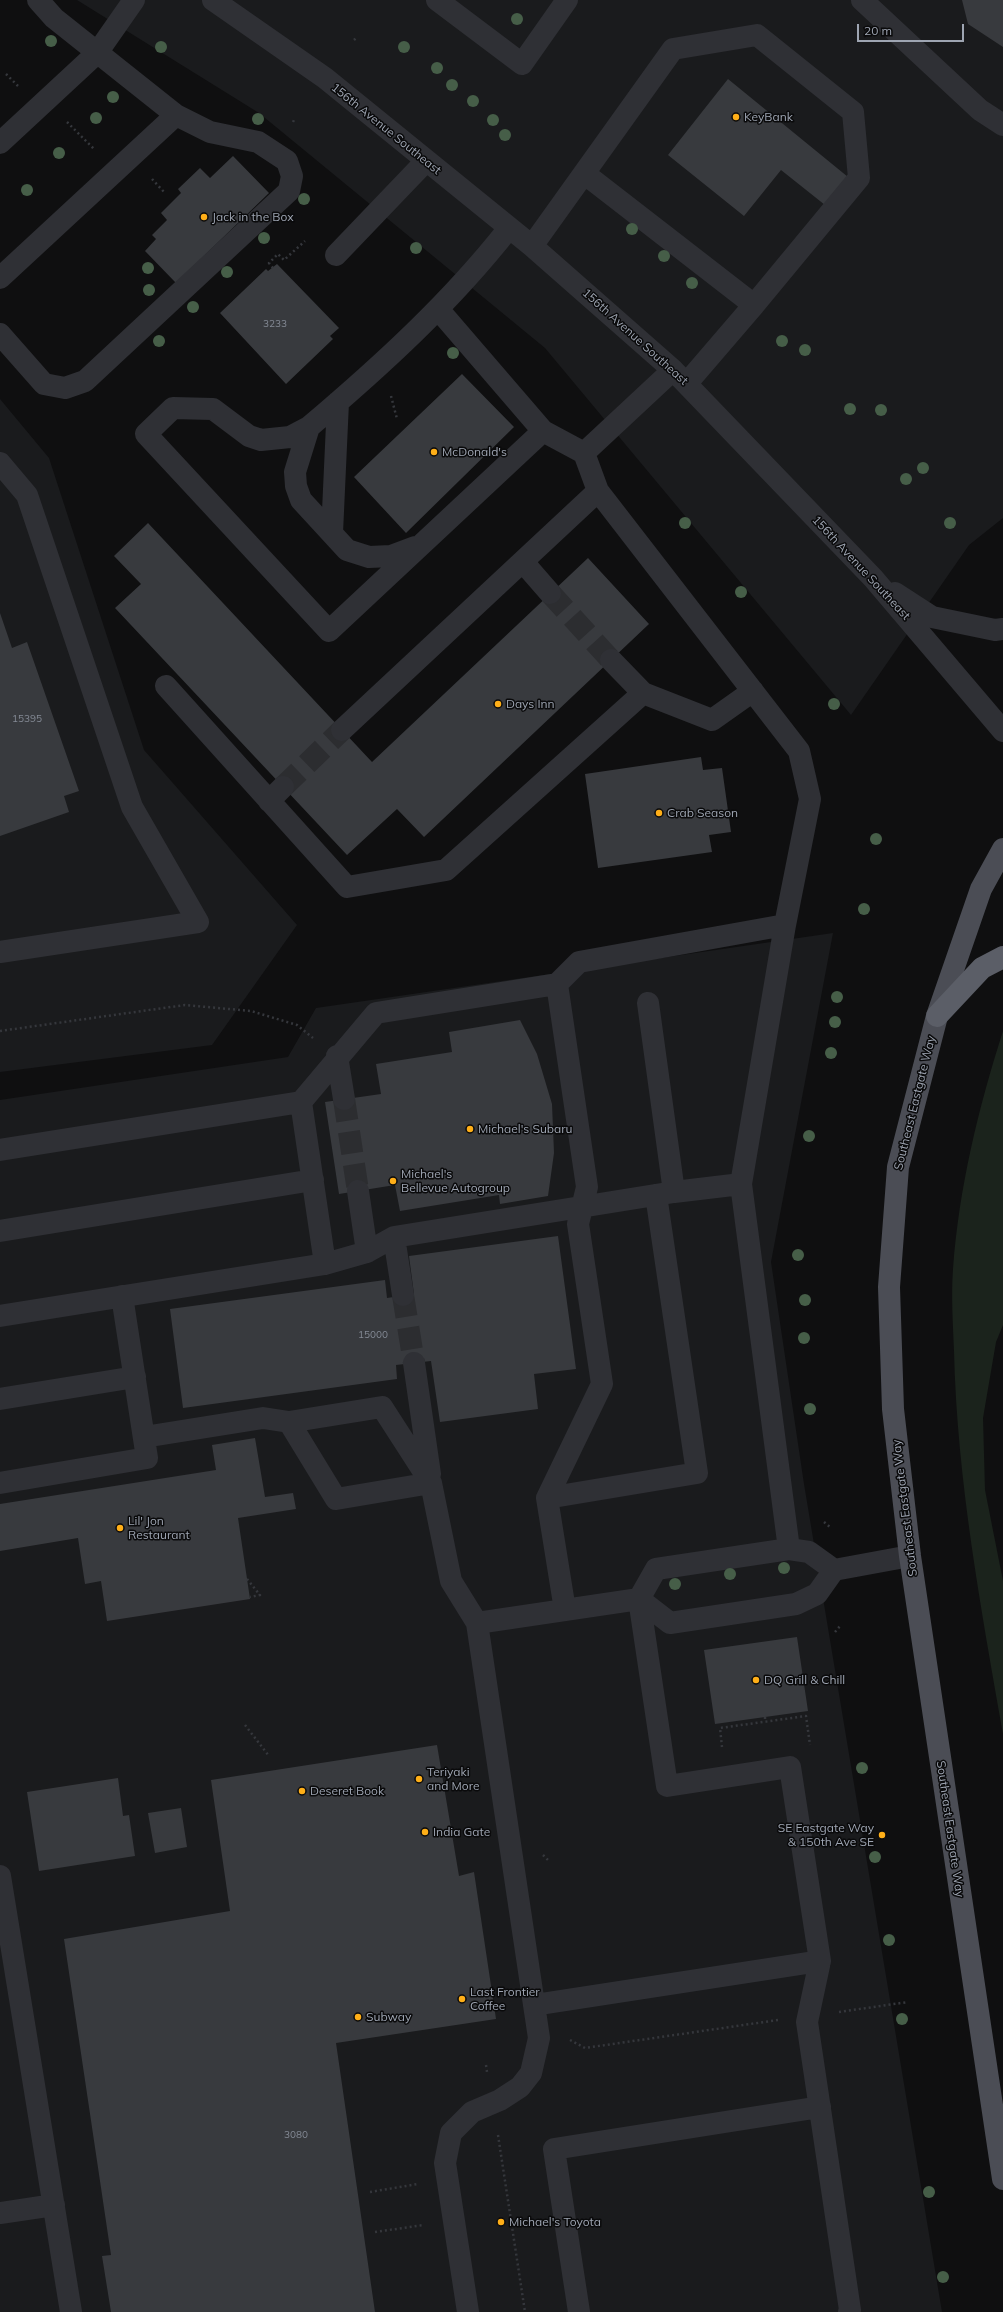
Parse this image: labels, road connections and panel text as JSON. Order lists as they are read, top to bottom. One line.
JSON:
{"streets":{"main road":["Southeast Eastgate Way"],"street":["156th Avenue Southeast"]},"places":["KeyBank","Jack in the Box","McDonald's","Days Inn","Crab Season","Michael's Subaru","Michael's Bellevue Autogroup","Lil' Jon Restaurant","DQ Grill & Chill","Teriyaki and More","Deseret Book","India Gate","SE Eastgate Way & 150th Ave SE","Last Frontier Coffee","Subway","Michael's Toyota"],"house_numbers":["3233","15395","15000","3080"],"scale_bar":"20 m"}
